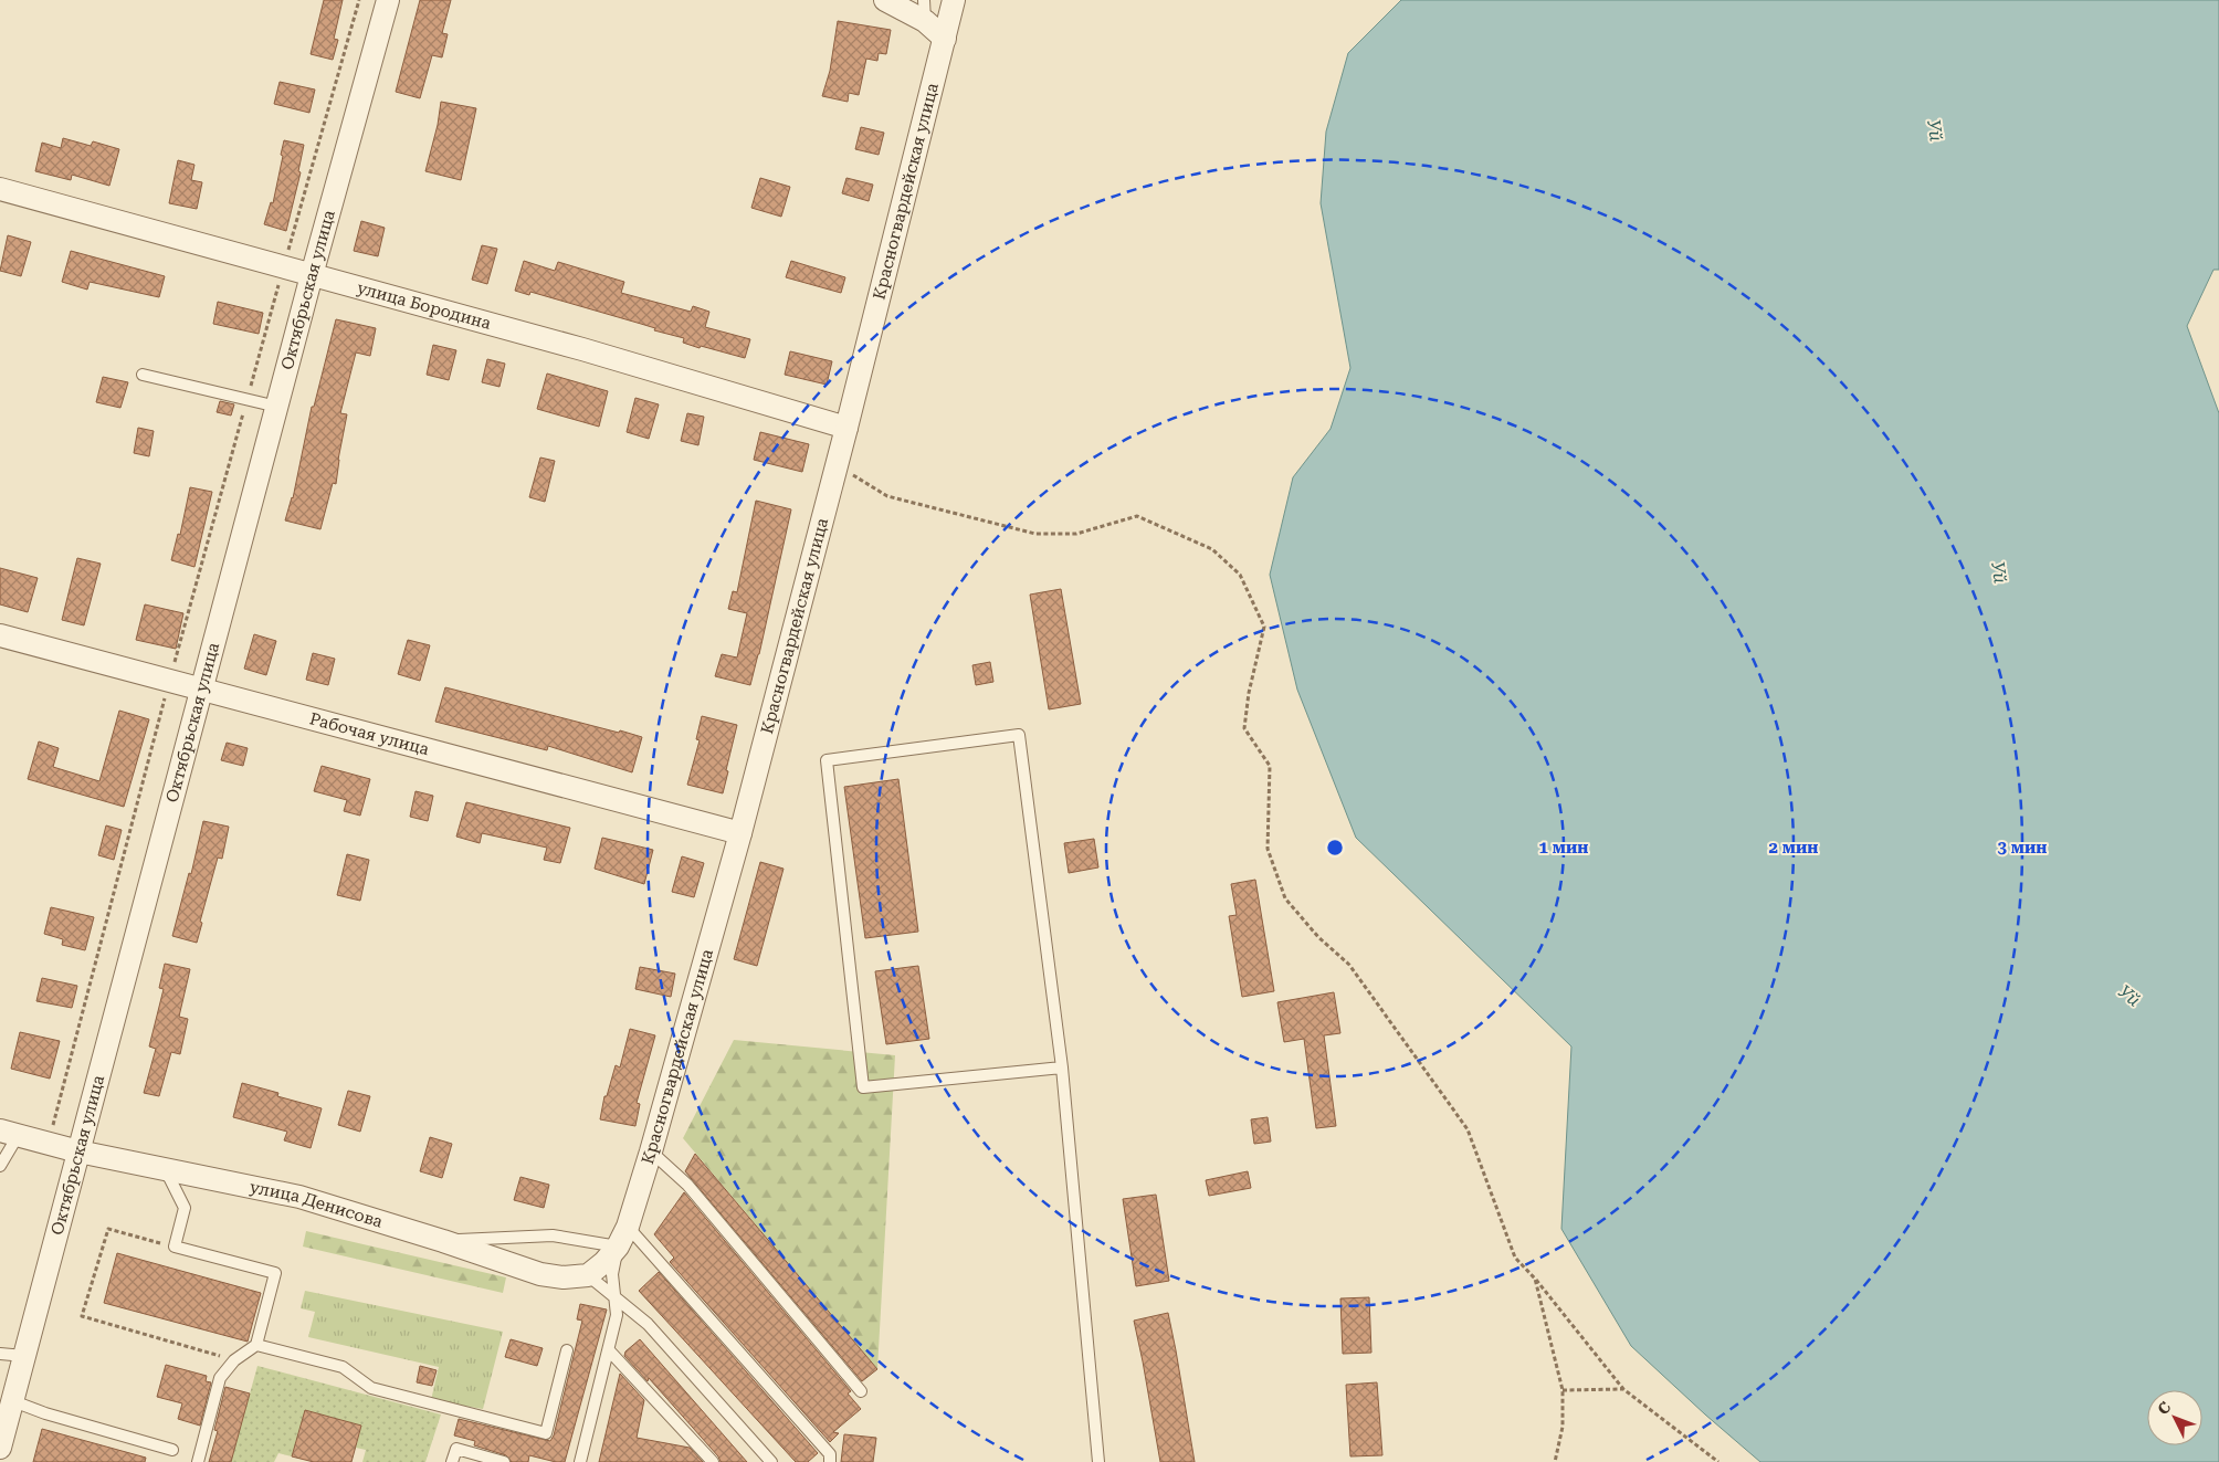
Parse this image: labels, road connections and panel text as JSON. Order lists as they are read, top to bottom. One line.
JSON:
{"streets":{"street":["Красногвардейская улица","Октябрьская улица","улица Бородина","Рабочая улица","улица Денисова"]},"crossings":[["Красногвардейская улица","улица Бородина"],["Красногвардейская улица","Рабочая улица"],["Октябрьская улица","улица Бородина"],["Октябрьская улица","Рабочая улица"],["Октябрьская улица","улица Денисова"]],"water":["Уй"],"north":"top left","rings":["1 мин","2 мин","3 мин"]}
